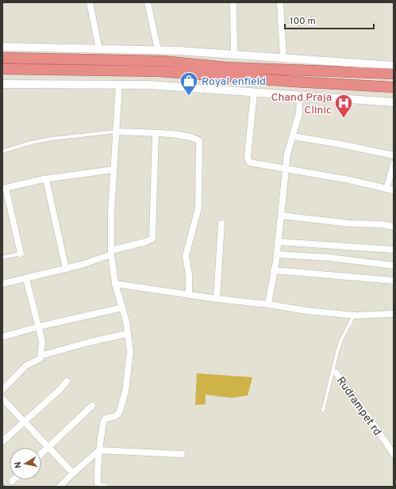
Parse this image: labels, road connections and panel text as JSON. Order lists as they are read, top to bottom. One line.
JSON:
{"streets":{"street":["Rudrampet rd"]},"places":{"shop":["Royal enfield"],"hospital":["Chand Praja Clinic"]},"scale_bar":"100 m","north":"left"}
